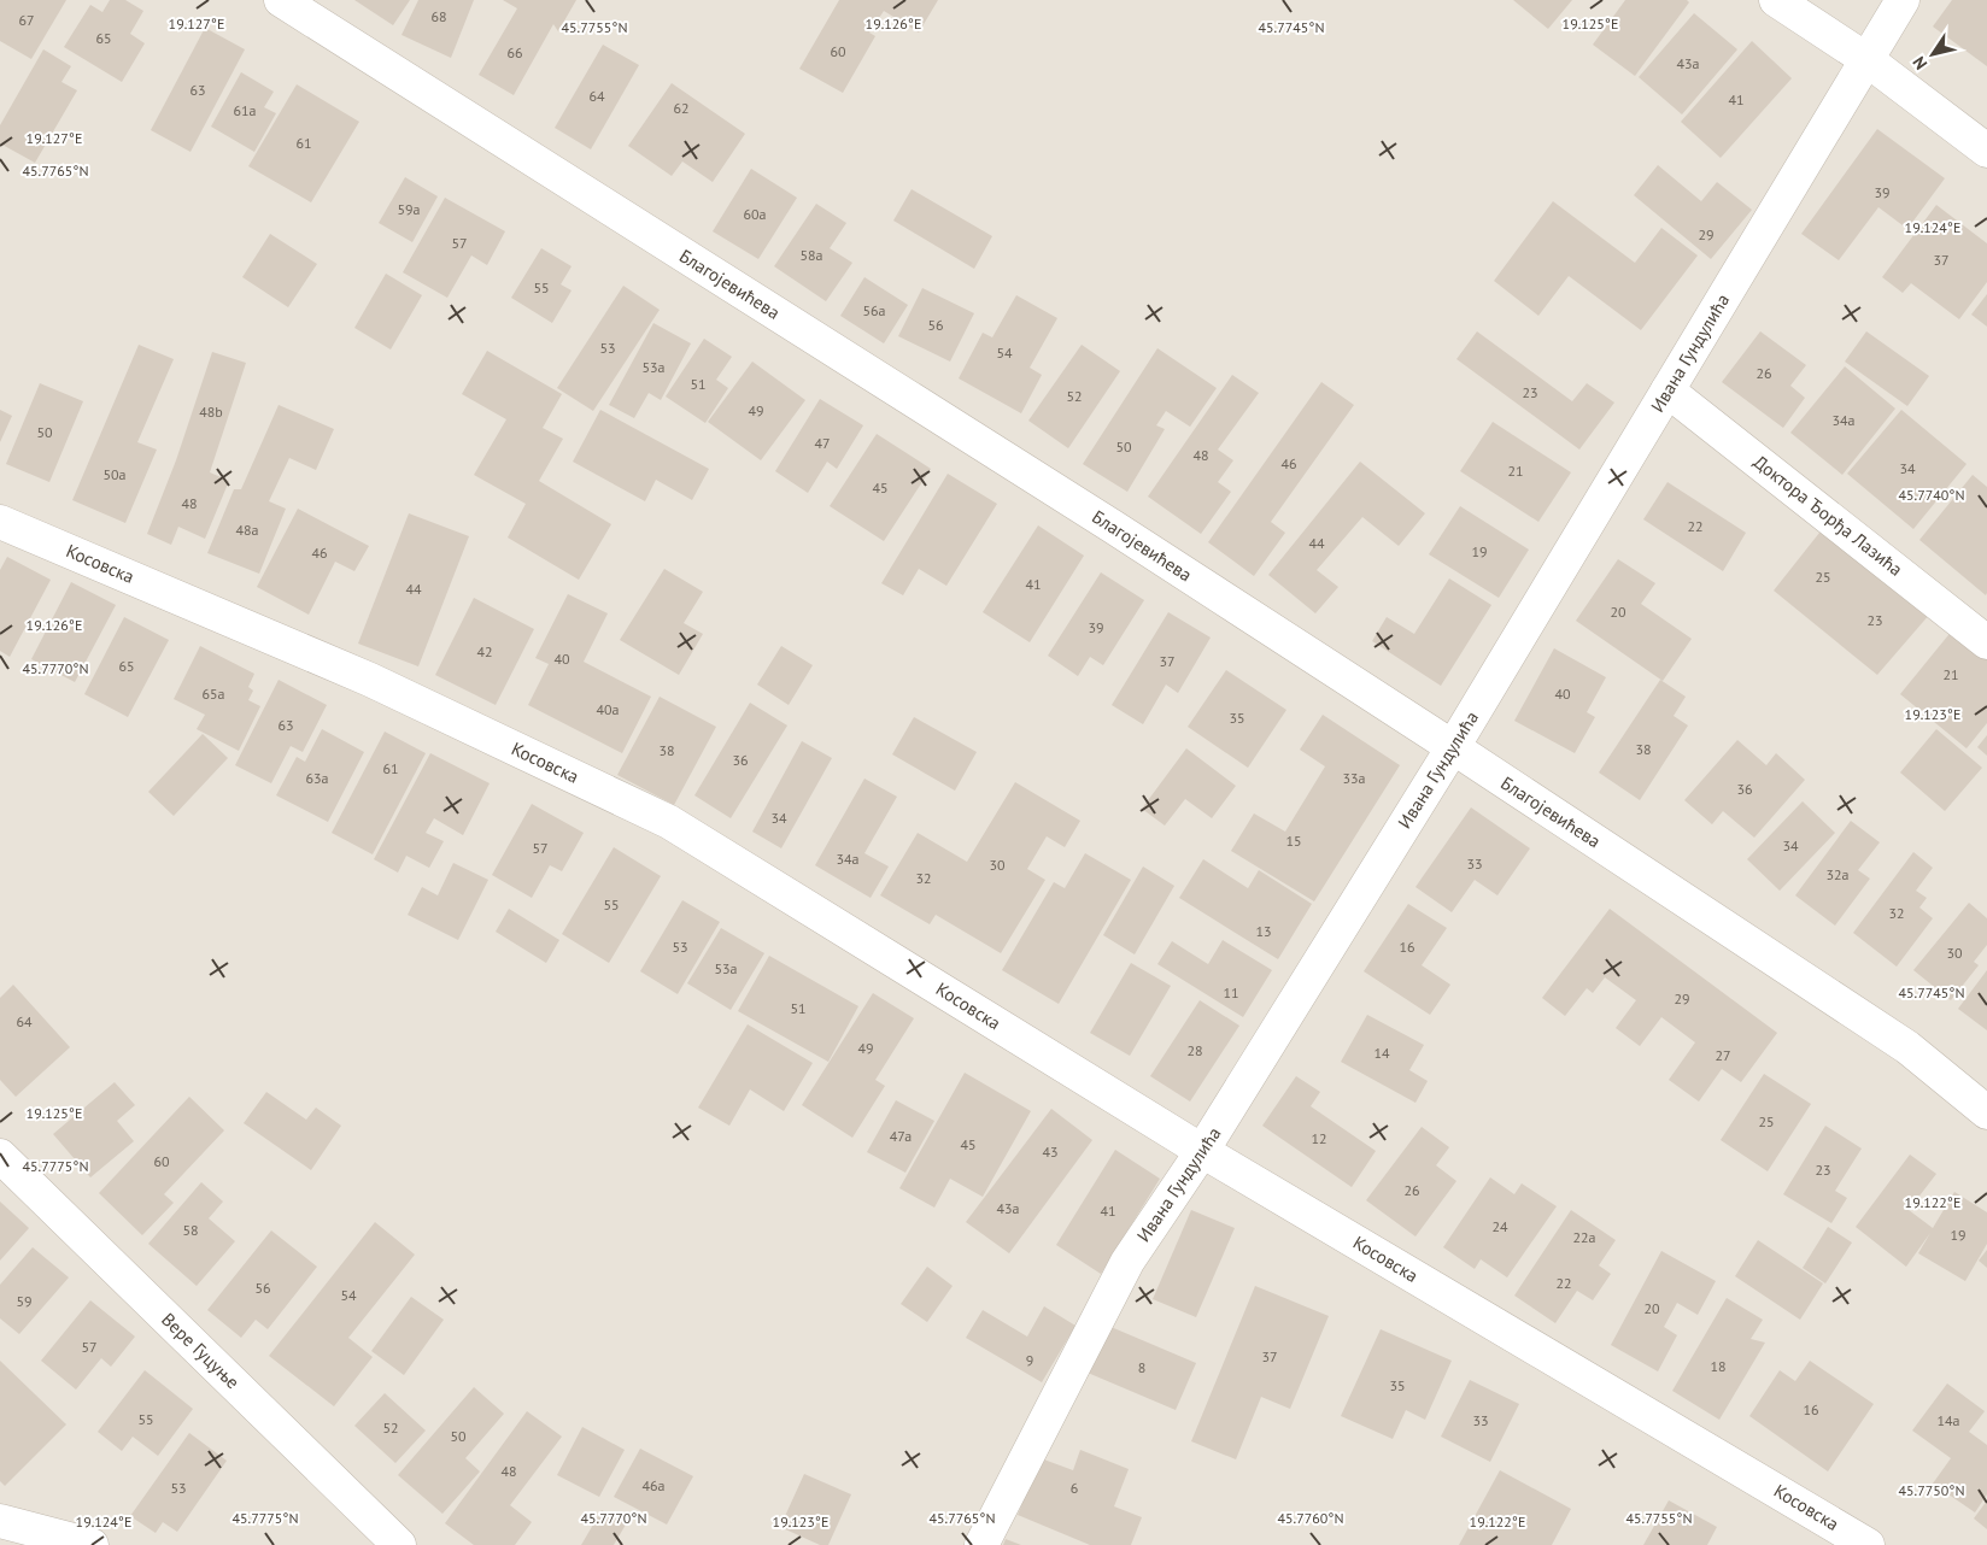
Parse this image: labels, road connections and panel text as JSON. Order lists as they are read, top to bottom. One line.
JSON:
{"streets":{"street":["Благојевићева","Ивана Гундулића","Доктора Ђорђа Лазића","Косовска","Вере Гуцуње"]},"crossings":[["Благојевићева","Ивана Гундулића"],["Ивана Гундулића","Доктора Ђорђа Лазића"],["Ивана Гундулића","Косовска"]],"house_numbers":["68","67","65","60","66","43a","63","64","41","62","61a","61","39","59a","60a","29","57","58a","37","55","56a","56","53","54","53a","26","51","23","52","49","48b","34a","50","47","50","48","46","34","21","50a","45","48","22","48a","44","19","46","25","41","44","20","23","39","42","40","37","65","21","65a","40","40a","35","63","38","38","36","61","63a","33a","36","34","15","34","57","34a","33","30","32a","32","55","32","13","53","16","30","53a","11","29","51","64","49","28","14","27","25","47a","12","45","43","60","23","26","43a","41","24","58","19","22a","22","56","54","59","20","57","37","9","18","8","35","16","55","33","14a","52","50","48","46a","53","6"],"north":"bottom left","coordinates":["19.126°E","19.125°E","19.127°E","45.7745°N","45.7755°N","45.7765°N","19.124°E","45.7740°N","45.7770°N","19.123°E","45.7775°N","19.122°E","45.7750°N","45.7760°N"]}
